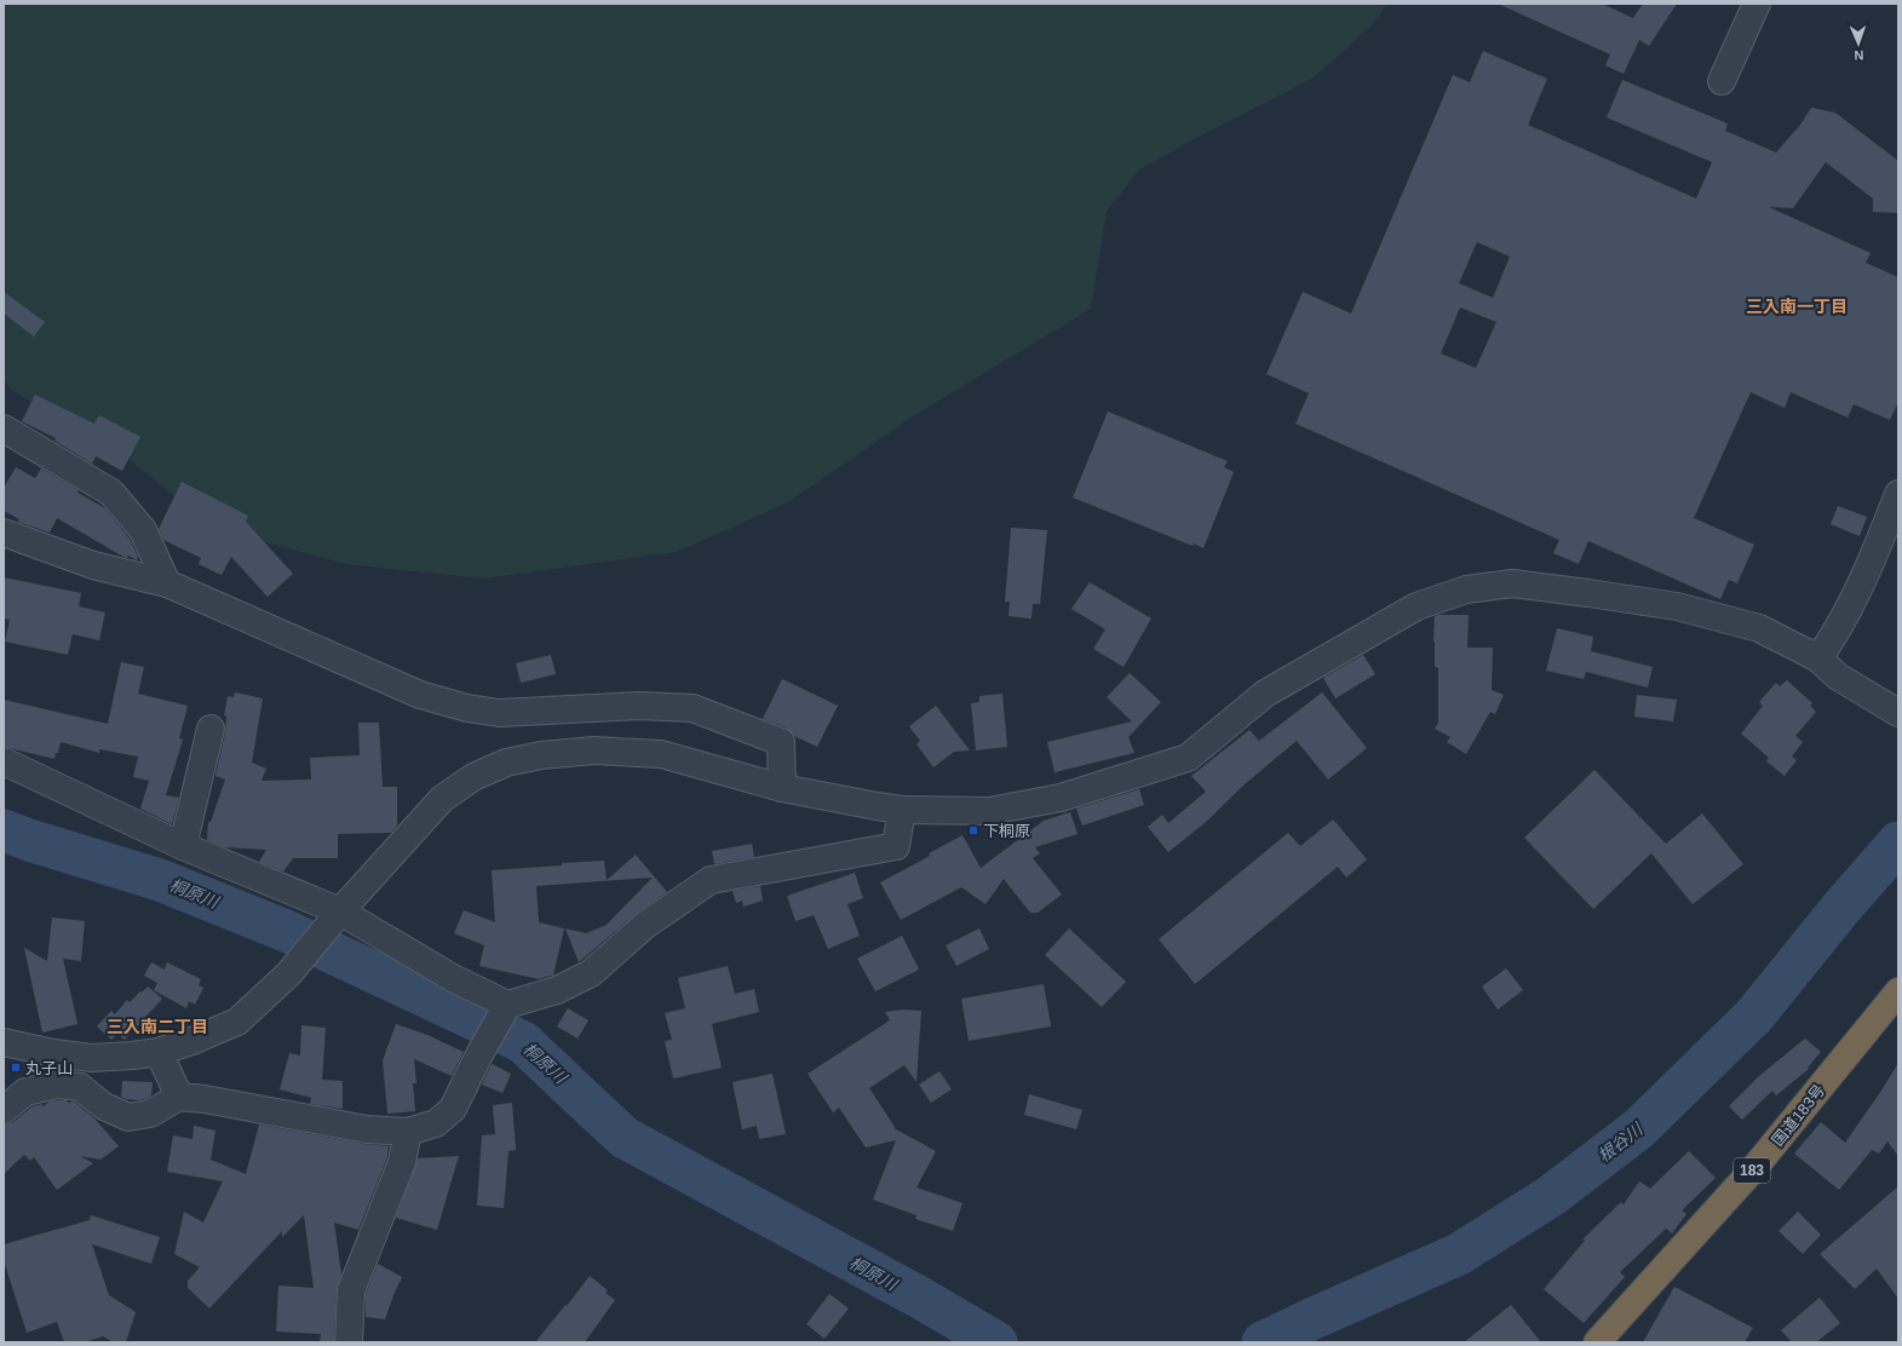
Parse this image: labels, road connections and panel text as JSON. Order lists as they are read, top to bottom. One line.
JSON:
{"streets":{"highway":["国道183号","183"]},"districts":["三入南一丁目","三入南二丁目"],"water":["桐原川","根谷川"],"places":{"transit":["下桐原","丸子山"]},"north":"bottom"}
